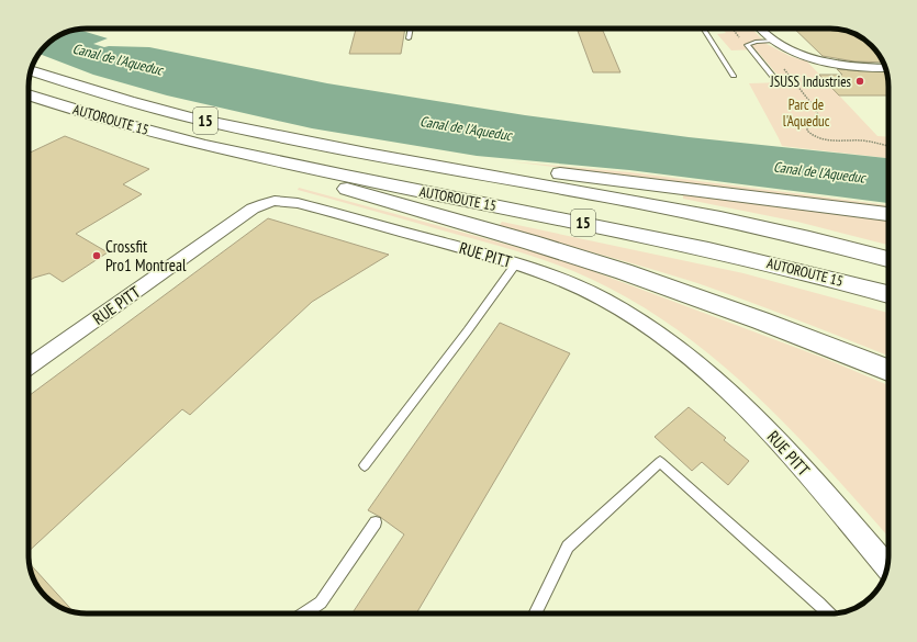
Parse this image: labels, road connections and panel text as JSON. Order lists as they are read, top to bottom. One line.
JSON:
{"streets":{"highway":["AUTOROUTE 15","15"],"street":["RUE PITT"]},"water":["Canal de l'Aqueduc"],"parks":["Parc de l'Aqueduc"],"places":["JSUSS Industries","Crossfit Pro1 Montreal"]}
